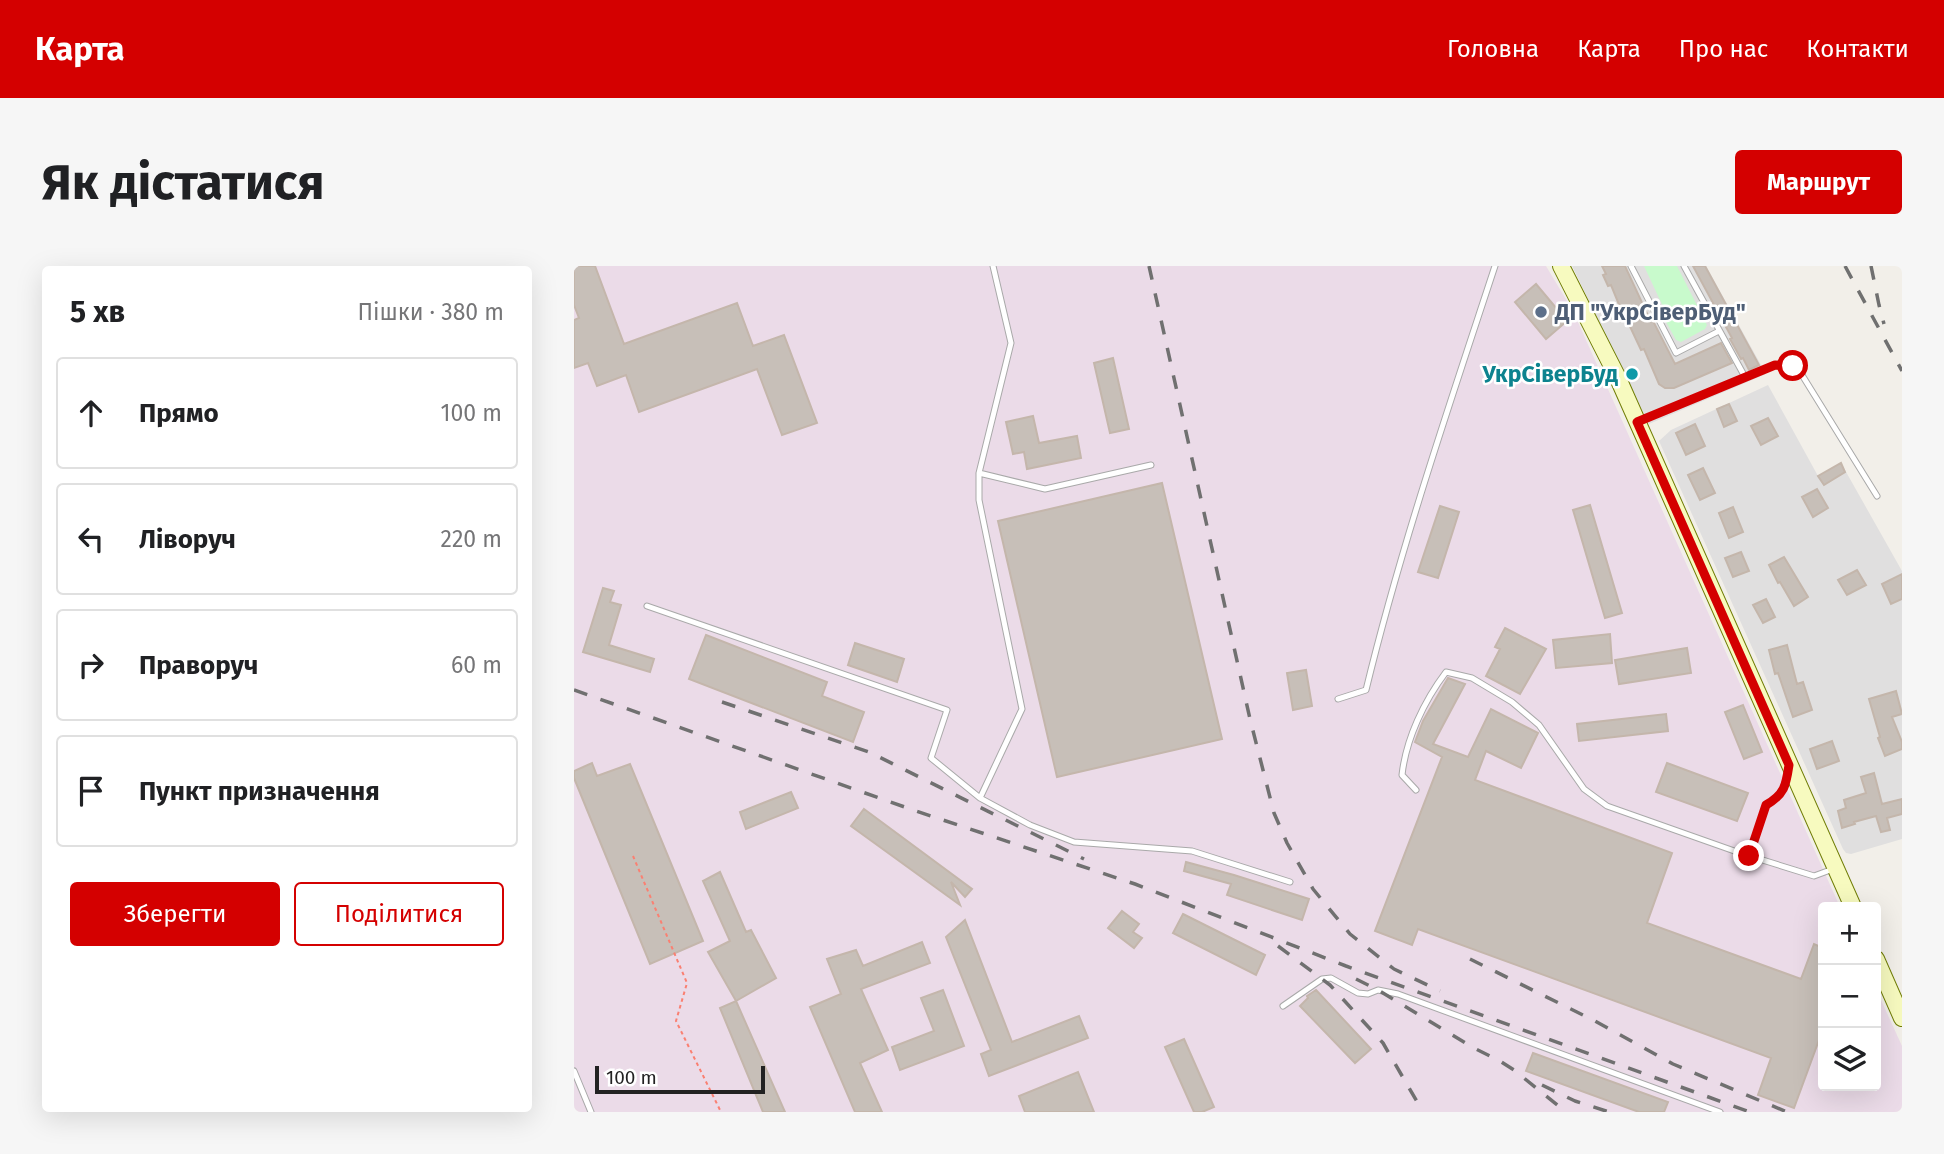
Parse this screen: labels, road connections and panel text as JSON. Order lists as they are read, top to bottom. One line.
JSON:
{"places":["ДП \"УкрСіверБуд\"","УкрСіверБуд"],"scale_bar":"100 m","page":{"header":"Карта","nav":["Головна","Карта","Про нас","Контакти"],"buttons":["Маршрут",["Зберегти","Поділитися"]],"title":"Як дістатися","heading":["5 хв","Пішки · 380 m"],"list":[["Прямо","100 m"],["Ліворуч","220 m"],["Праворуч","60 m"],"Пункт призначення"],"map_buttons":["+","−"],"scale":"100 m"}}
